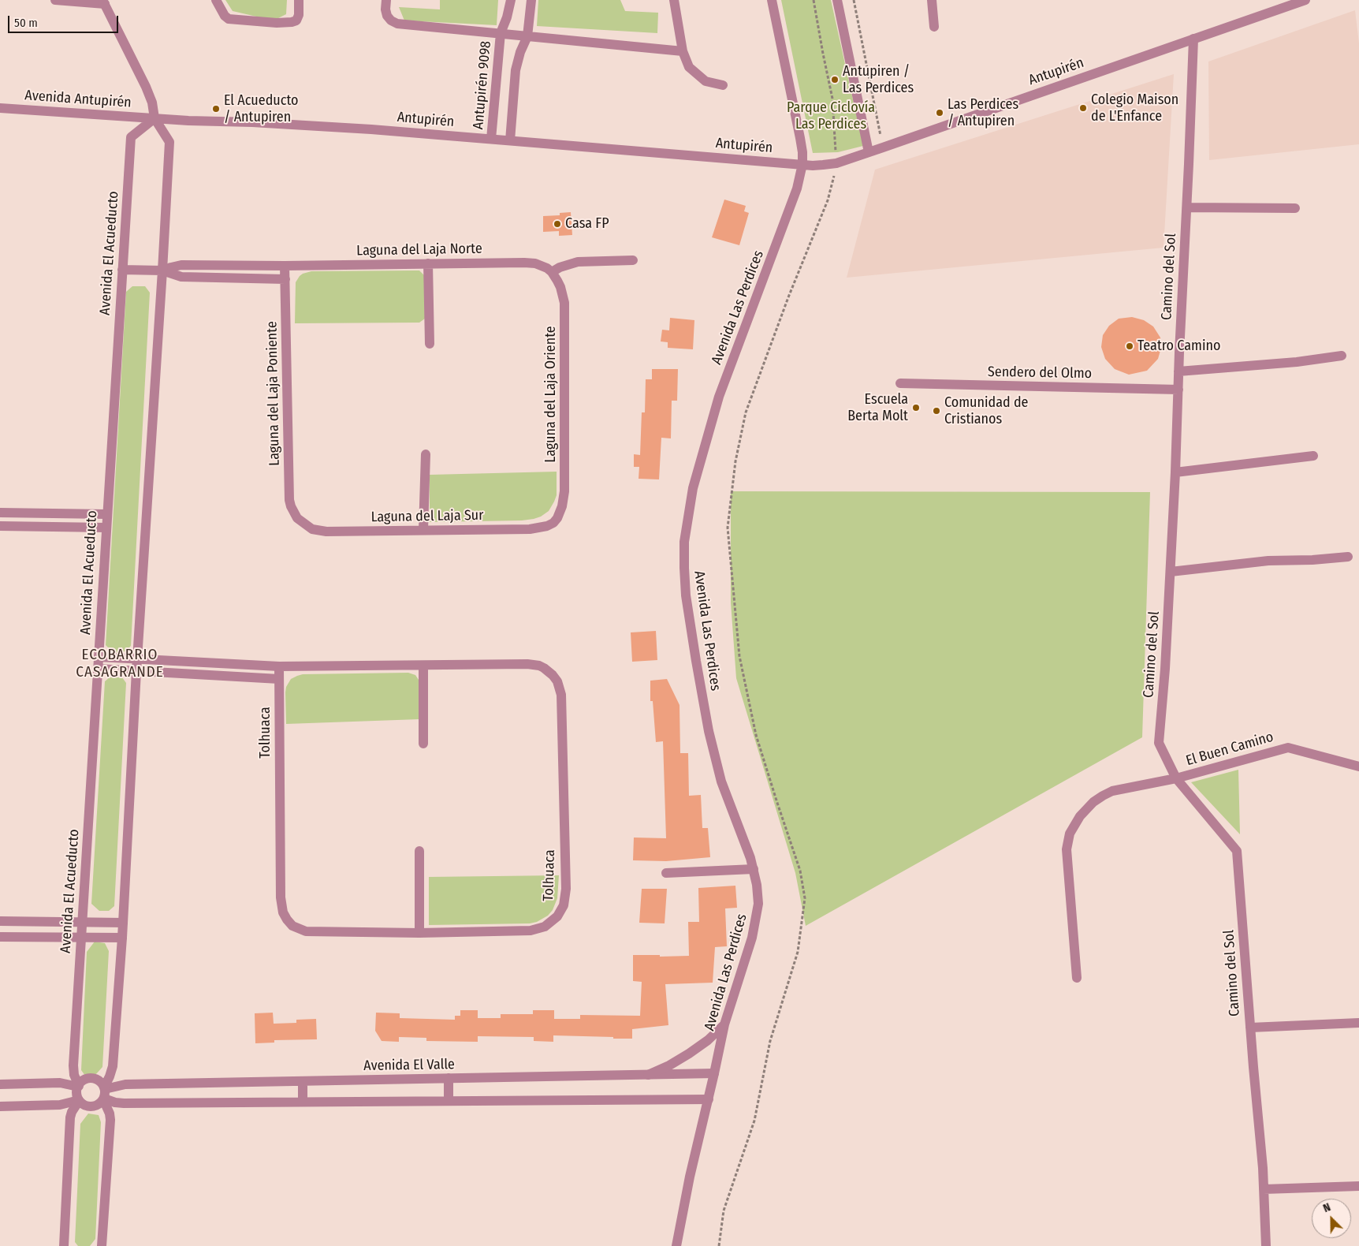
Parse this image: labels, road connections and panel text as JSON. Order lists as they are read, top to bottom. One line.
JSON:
{"streets":{"street":["Antupirén","Antupirén 9098","Avenida Antupirén","Laguna del Laja Norte","Avenida El Acueducto","Camino del Sol","Avenida Las Perdices","Sendero del Olmo","Laguna del Laja Poniente","Laguna del Laja Oriente","Laguna del Laja Sur","Tolhuaca","El Buen Camino","Avenida El Valle"]},"crossings":[["Antupirén","Antupirén 9098"],["Antupirén","Avenida Antupirén"],["Antupirén","Avenida El Acueducto"],["Antupirén","Camino del Sol"],["Antupirén","Avenida Las Perdices"],["Avenida Antupirén","Avenida El Acueducto"],["Laguna del Laja Norte","Laguna del Laja Poniente"],["Laguna del Laja Norte","Laguna del Laja Oriente"],["Avenida El Acueducto","Avenida El Valle"],["Camino del Sol","Sendero del Olmo"],["Camino del Sol","El Buen Camino"],["Avenida Las Perdices","Avenida El Valle"],["Laguna del Laja Poniente","Laguna del Laja Sur"],["Laguna del Laja Oriente","Laguna del Laja Sur"]],"districts":["ECOBARRIO CASAGRANDE"],"parks":["Parque Ciclovía Las Perdices"],"places":["Antupiren / Las Perdices","Colegio Maison de L'Enfance","El Acueducto / Antupiren","Las Perdices / Antupiren","Casa FP","Teatro Camino","Escuela Berta Molt","Comunidad de Cristianos"],"scale_bar":"50 m","north":"top left"}
